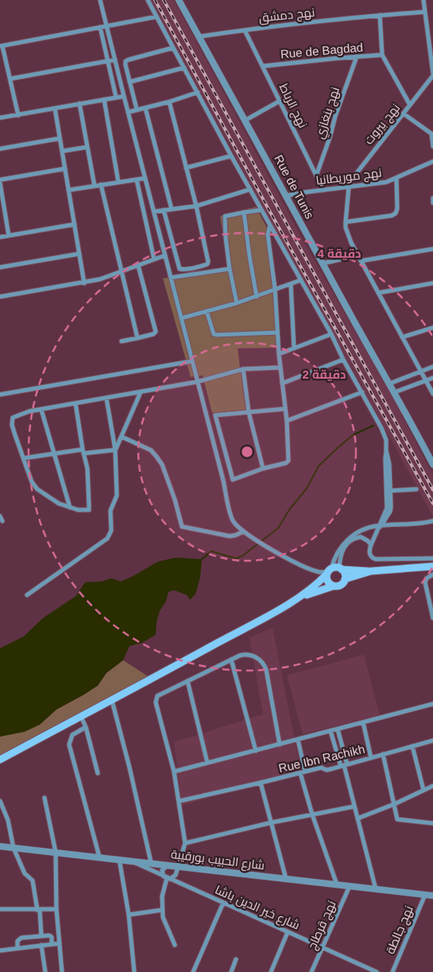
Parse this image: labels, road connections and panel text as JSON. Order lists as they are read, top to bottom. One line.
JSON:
{"streets":{"street":["نهج دمشق","Rue de Bagdad","نهج الرباط","نهج بنغازي","نهج بيروت","نهج موريطانيا","Rue de Tunis","Rue Ibn Rachikh","شارع الحبيب بورقيبة","شارع خير الدين باشا","نهج قرطاج","نهج جالطة"]},"crossings":[["نهج دمشق","نهج الرباط"],["نهج دمشق","Rue de Tunis"],["Rue de Bagdad","نهج الرباط"],["Rue de Bagdad","نهج بنغازي"],["نهج الرباط","نهج بنغازي"],["نهج الرباط","نهج موريطانيا"],["نهج بيروت","نهج موريطانيا"],["نهج موريطانيا","Rue de Tunis"],["شارع الحبيب بورقيبة","شارع خير الدين باشا"],["شارع الحبيب بورقيبة","نهج قرطاج"],["شارع الحبيب بورقيبة","نهج جالطة"],["شارع خير الدين باشا","نهج قرطاج"]],"rings":["4 دقيقة","2 دقيقة"]}
